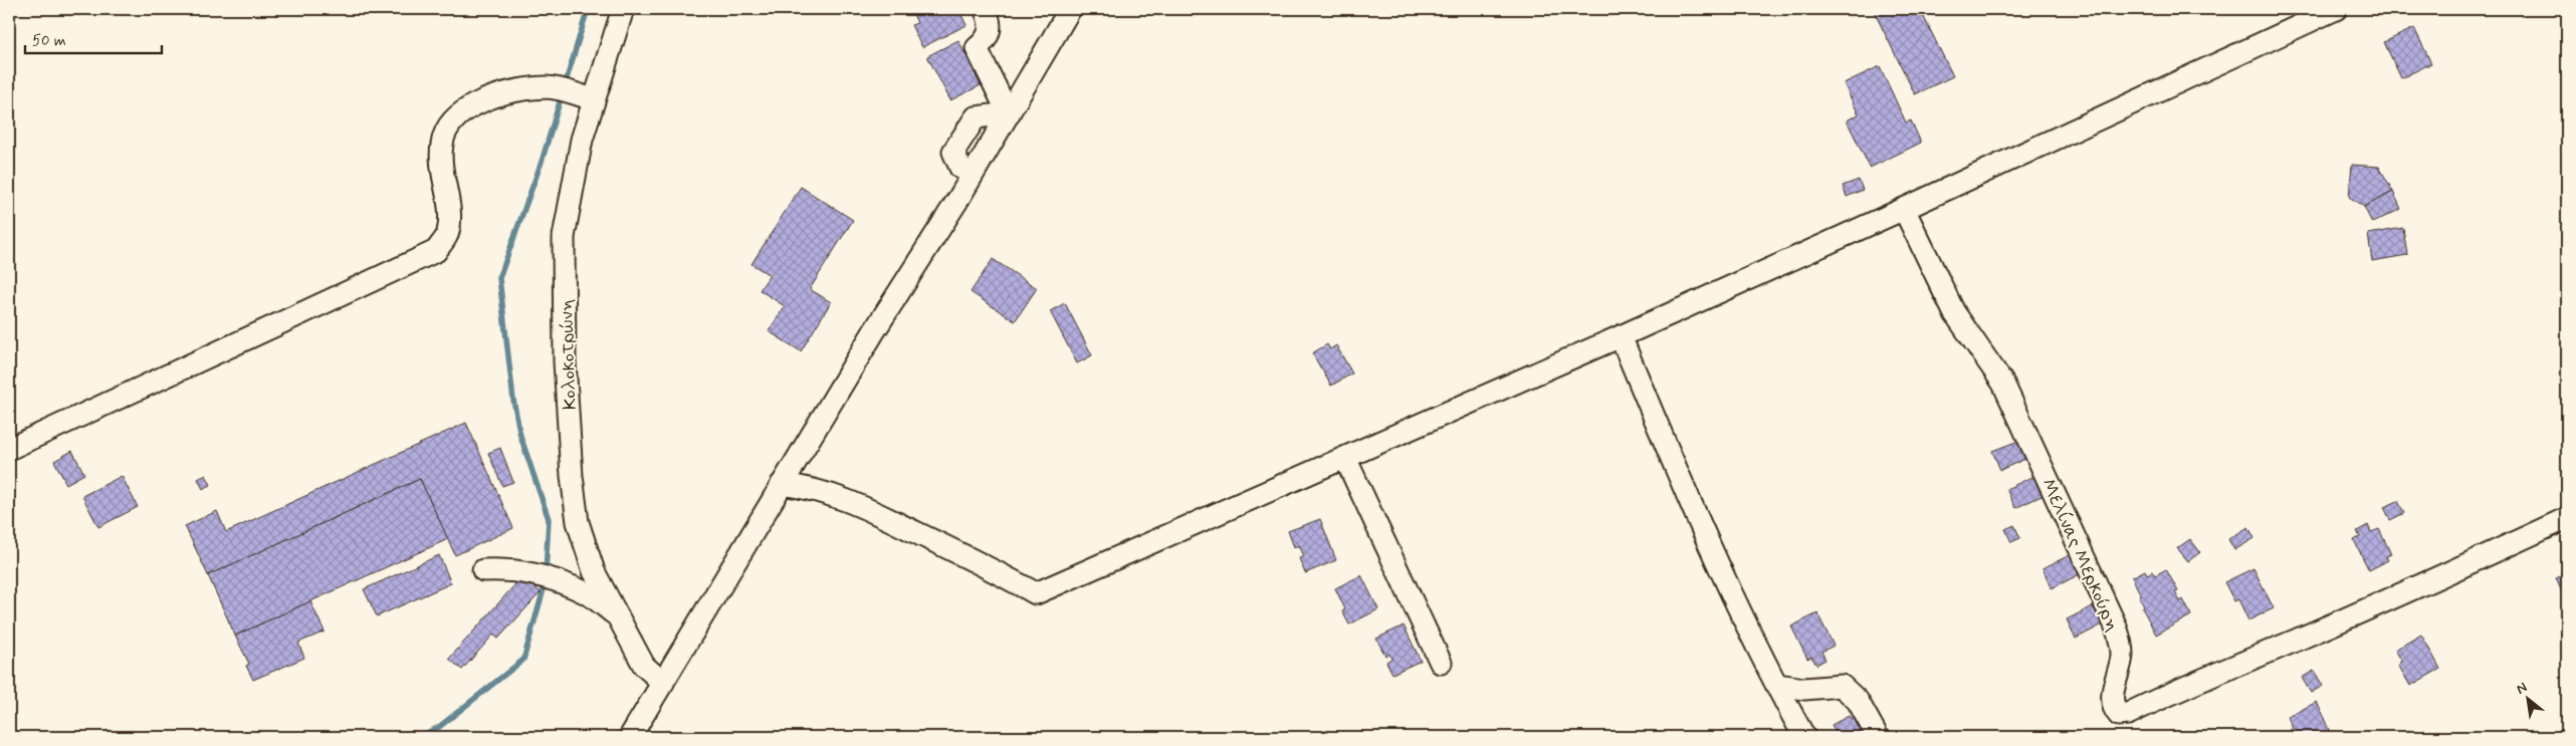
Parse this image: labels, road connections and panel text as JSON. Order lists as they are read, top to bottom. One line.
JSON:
{"streets":{"street":["Κολοκοτρώνη","Μελίνας Μερκούρη"]},"scale_bar":"50 m","north":"top left"}
